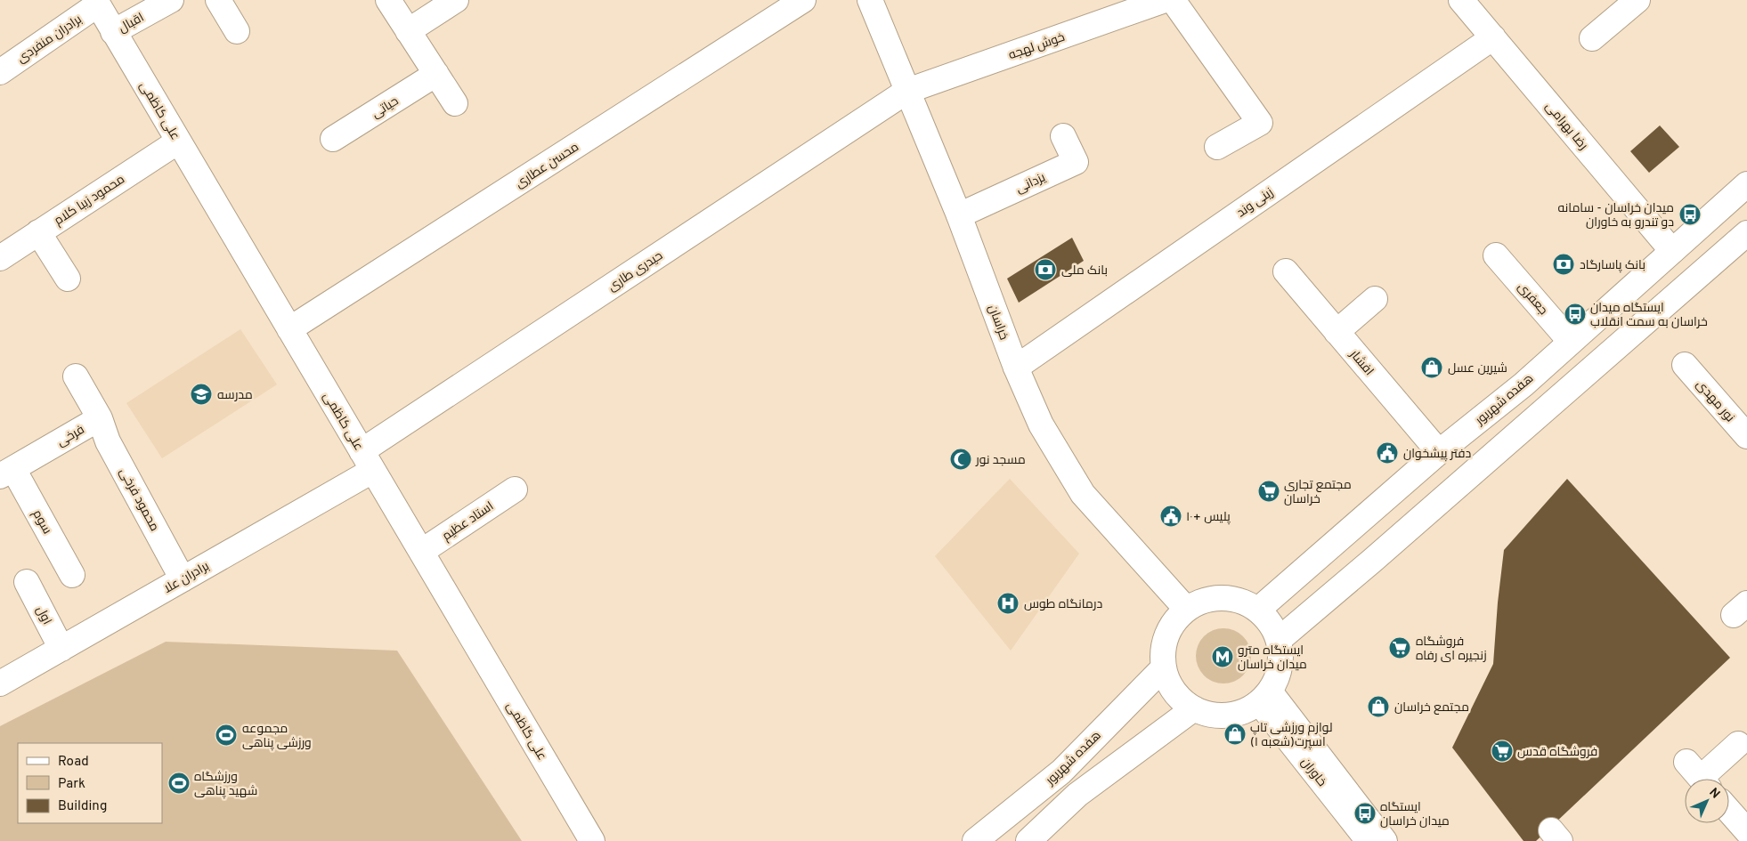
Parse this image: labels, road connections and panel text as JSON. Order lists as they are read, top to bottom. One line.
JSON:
{"streets":{"street":["اقبال","برادران منفردی","خوش لهجه","حیاتی","علی کاظمی","رضا بهرامی","محسن عطاری","یزدانی","محمود زیبا کلام","زینی وند","حیدری طاری","جعفری","خراسان","افشار","هفده شهریور","نور مهدی","فرخی","محمود فرخی","استاد عظیم","سوم","برادران علا","اول","خاوران"]},"crossings":[["اقبال","علی کاظمی"],["برادران منفردی","علی کاظمی"],["خوش لهجه","حیدری طاری"],["خوش لهجه","خراسان"],["علی کاظمی","محسن عطاری"],["علی کاظمی","محمود زیبا کلام"],["علی کاظمی","حیدری طاری"],["علی کاظمی","استاد عظیم"],["علی کاظمی","برادران علا"],["رضا بهرامی","زینی وند"],["رضا بهرامی","هفده شهریور"],["یزدانی","خراسان"],["زینی وند","خراسان"],["حیدری طاری","خراسان"],["حیدری طاری","برادران علا"],["جعفری","هفده شهریور"],["خراسان","هفده شهریور"],["خراسان","خاوران"],["افشار","هفده شهریور"],["هفده شهریور","خاوران"],["فرخی","محمود فرخی"],["فرخی","سوم"],["محمود فرخی","برادران علا"],["برادران علا","اول"]],"places":{"bus stop":["میدان خراسان - سامانه دو تندرو به خاوران","ایستگاه میدان خراسان به سمت انقلاب","ایستگاه میدان خراسان"],"bank":["بانک پاسارگاد","بانک ملی"],"shop":["شیرین عسل","مجتمع خراسان","لوازم ورزشی تاپ اسپرت(شعبه ۱)"],"school or university":["مدرسه"],"public building":["دفتر پیشخوان","پلیس +۱۰"],"mosque":["مسجد نور"],"supermarket":["مجتمع تجاری خراسان","فروشگاه زنجیره ای رفاه","فروشگاه قدس"],"hospital":["درمانگاه طوس"],"metro station":["ایستگاه مترو میدان خراسان"],"sports":["مجموعه ورزشی پناهی","ورزشگاه شهید پناهی"]},"legend":["Road","Park","Building"],"north":"top right"}
